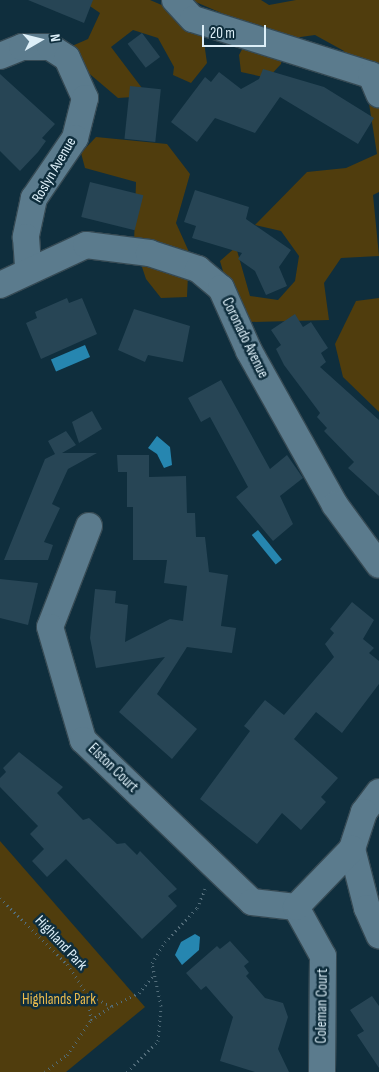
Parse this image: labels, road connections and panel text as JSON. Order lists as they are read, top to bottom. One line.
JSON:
{"streets":{"street":["Roslyn Avenue","Coronado Avenue","Elston Court","Coleman Court"],"path":["Highland Park"]},"crossings":[["Roslyn Avenue","Coronado Avenue"],["Elston Court","Coleman Court"]],"parks":["Highlands Park"],"scale_bar":"20 m","north":"right"}
